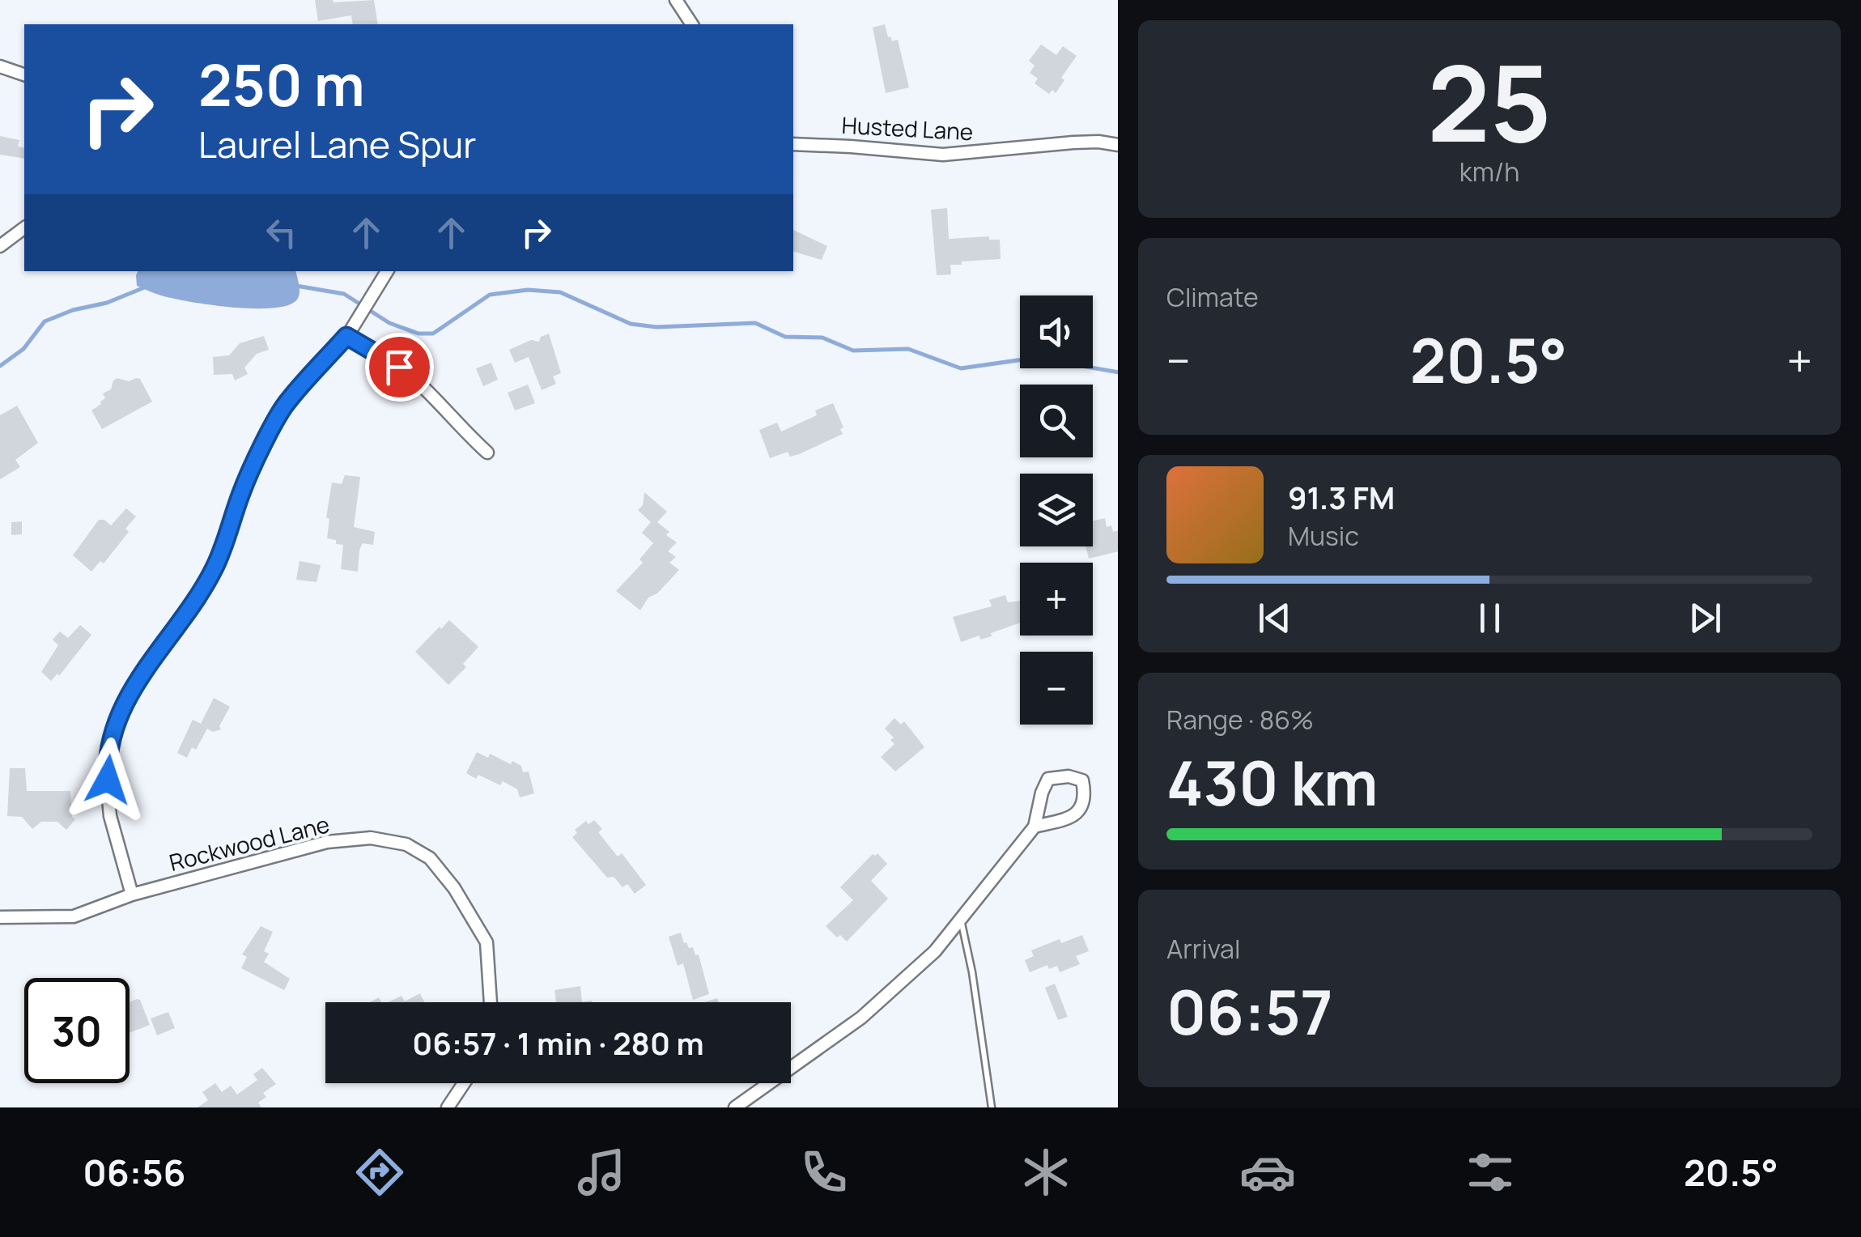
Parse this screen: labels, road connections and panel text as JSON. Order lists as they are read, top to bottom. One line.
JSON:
{"streets":{"street":["Husted Lane","Rockwood Lane"]},"page":{"tile":[["25","km/h"],"Climate",["Range · 86%","430 km"],["Arrival","06:57"]],"turn":["250 m","Laurel Lane Spur"],"map_buttons":["+","−"],"heat":["−","20.5°","+"],"song":["91.3 FM","Music"],"limit":"30","trip":"06:57 · 1 min · 280 m","tabs":["06:56","20.5°"]}}
